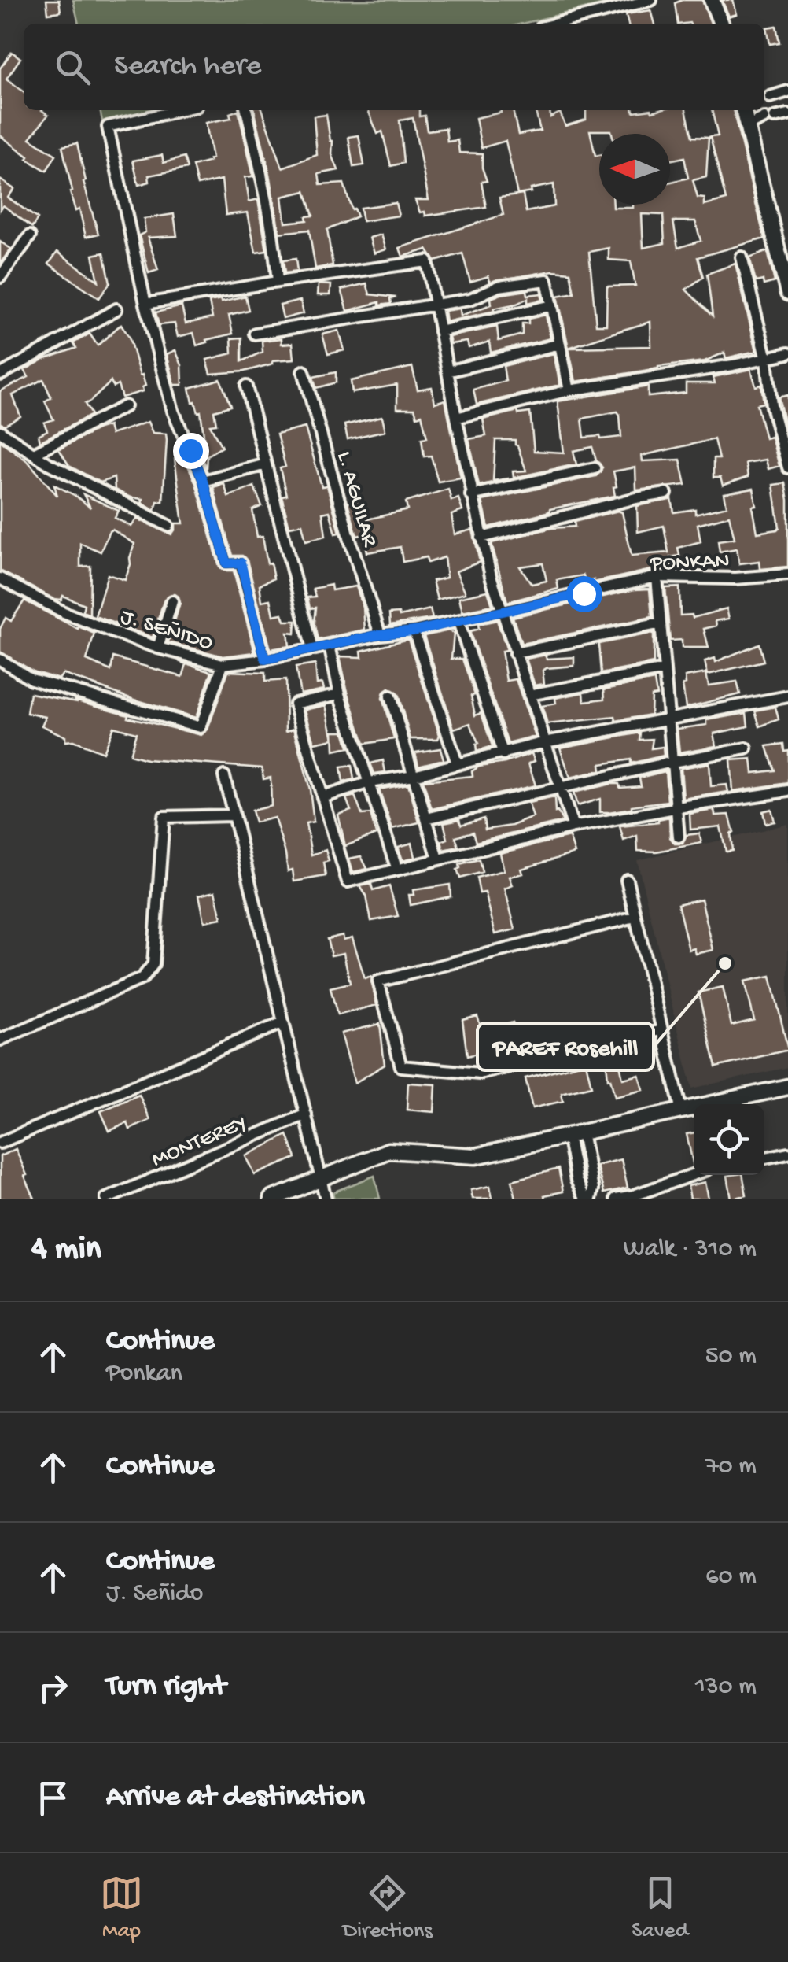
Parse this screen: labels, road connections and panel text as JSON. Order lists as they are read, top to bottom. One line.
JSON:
{"streets":{"street":["L. AGUILAR","PONKAN","J. SEÑIDO","MONTEREY"]},"crossings":[["L. AGUILAR","J. SEÑIDO"],["PONKAN","J. SEÑIDO"]],"places":["PAREF Rosehill"],"north":"left","page":{"search":"Search here","heading":["4 min","Walk · 310 m"],"list":[["Continue","Ponkan","50 m"],["Continue","70 m"],["Continue","J. Señido","60 m"],["Turn right","130 m"],"Arrive at destination"],"nav":["Map","Directions","Saved"]}}
